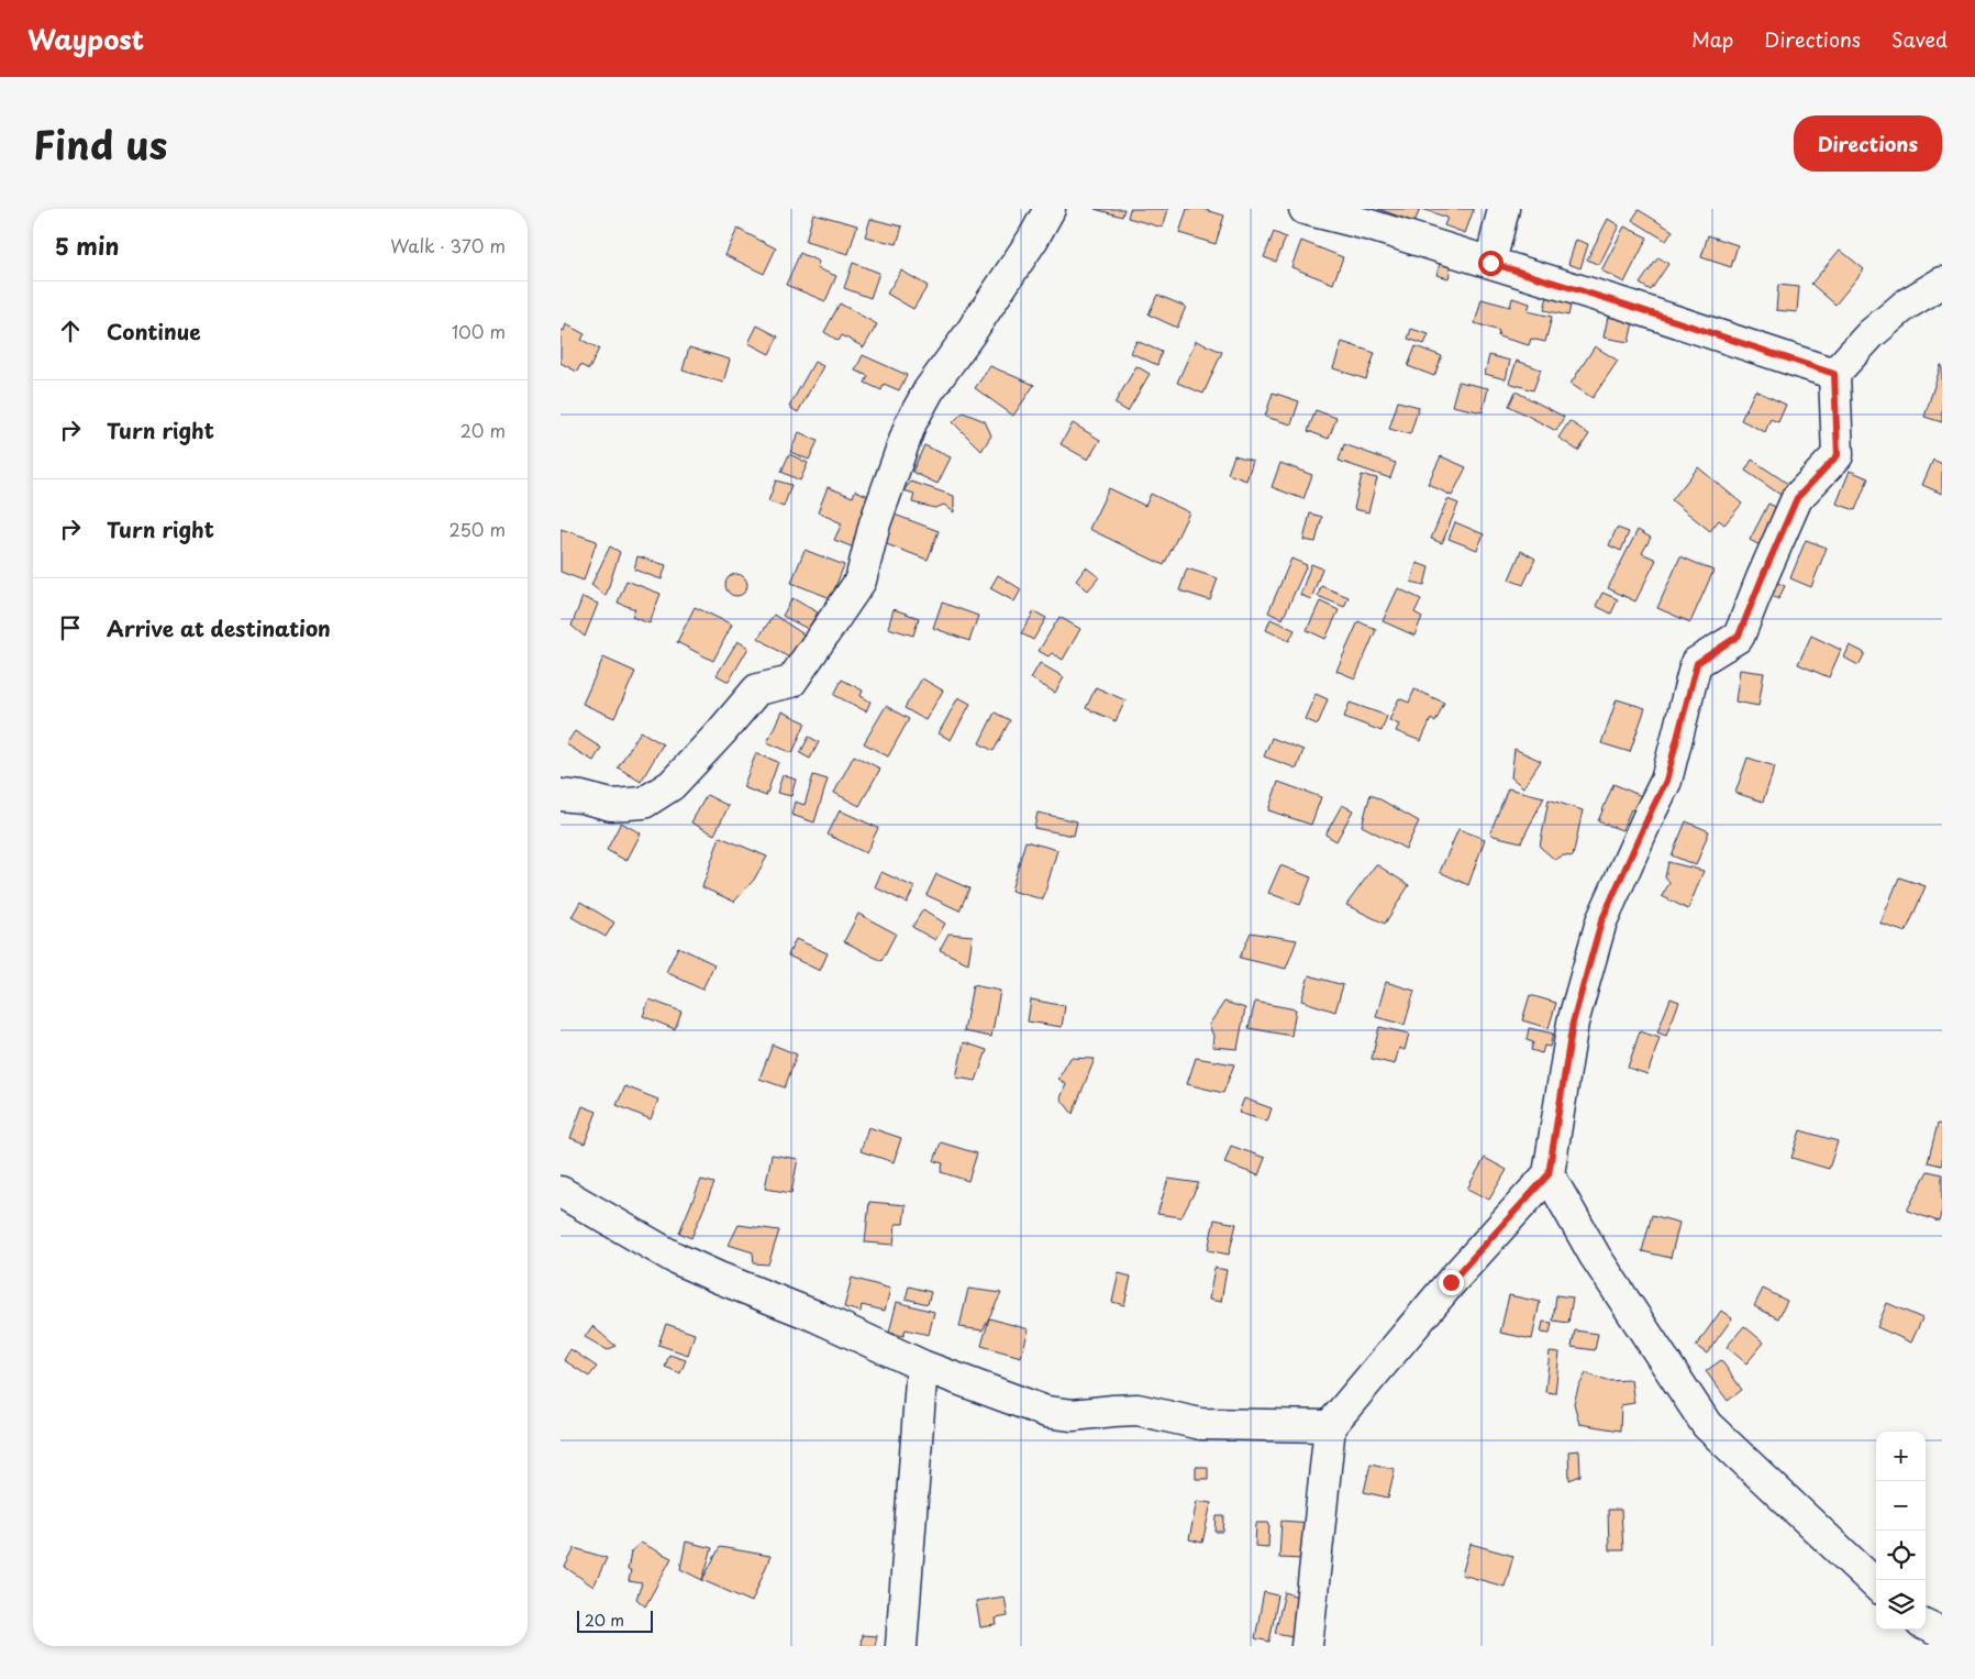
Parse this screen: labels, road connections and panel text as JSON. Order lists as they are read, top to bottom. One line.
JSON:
{"scale_bar":"20 m","page":{"header":"Waypost","nav":["Map","Directions","Saved"],"title":"Find us","buttons":"Directions","heading":["5 min","Walk · 370 m"],"list":[["Continue","100 m"],["Turn right","20 m"],["Turn right","250 m"],"Arrive at destination"],"map_buttons":["+","−"],"scale":"20 m"}}
